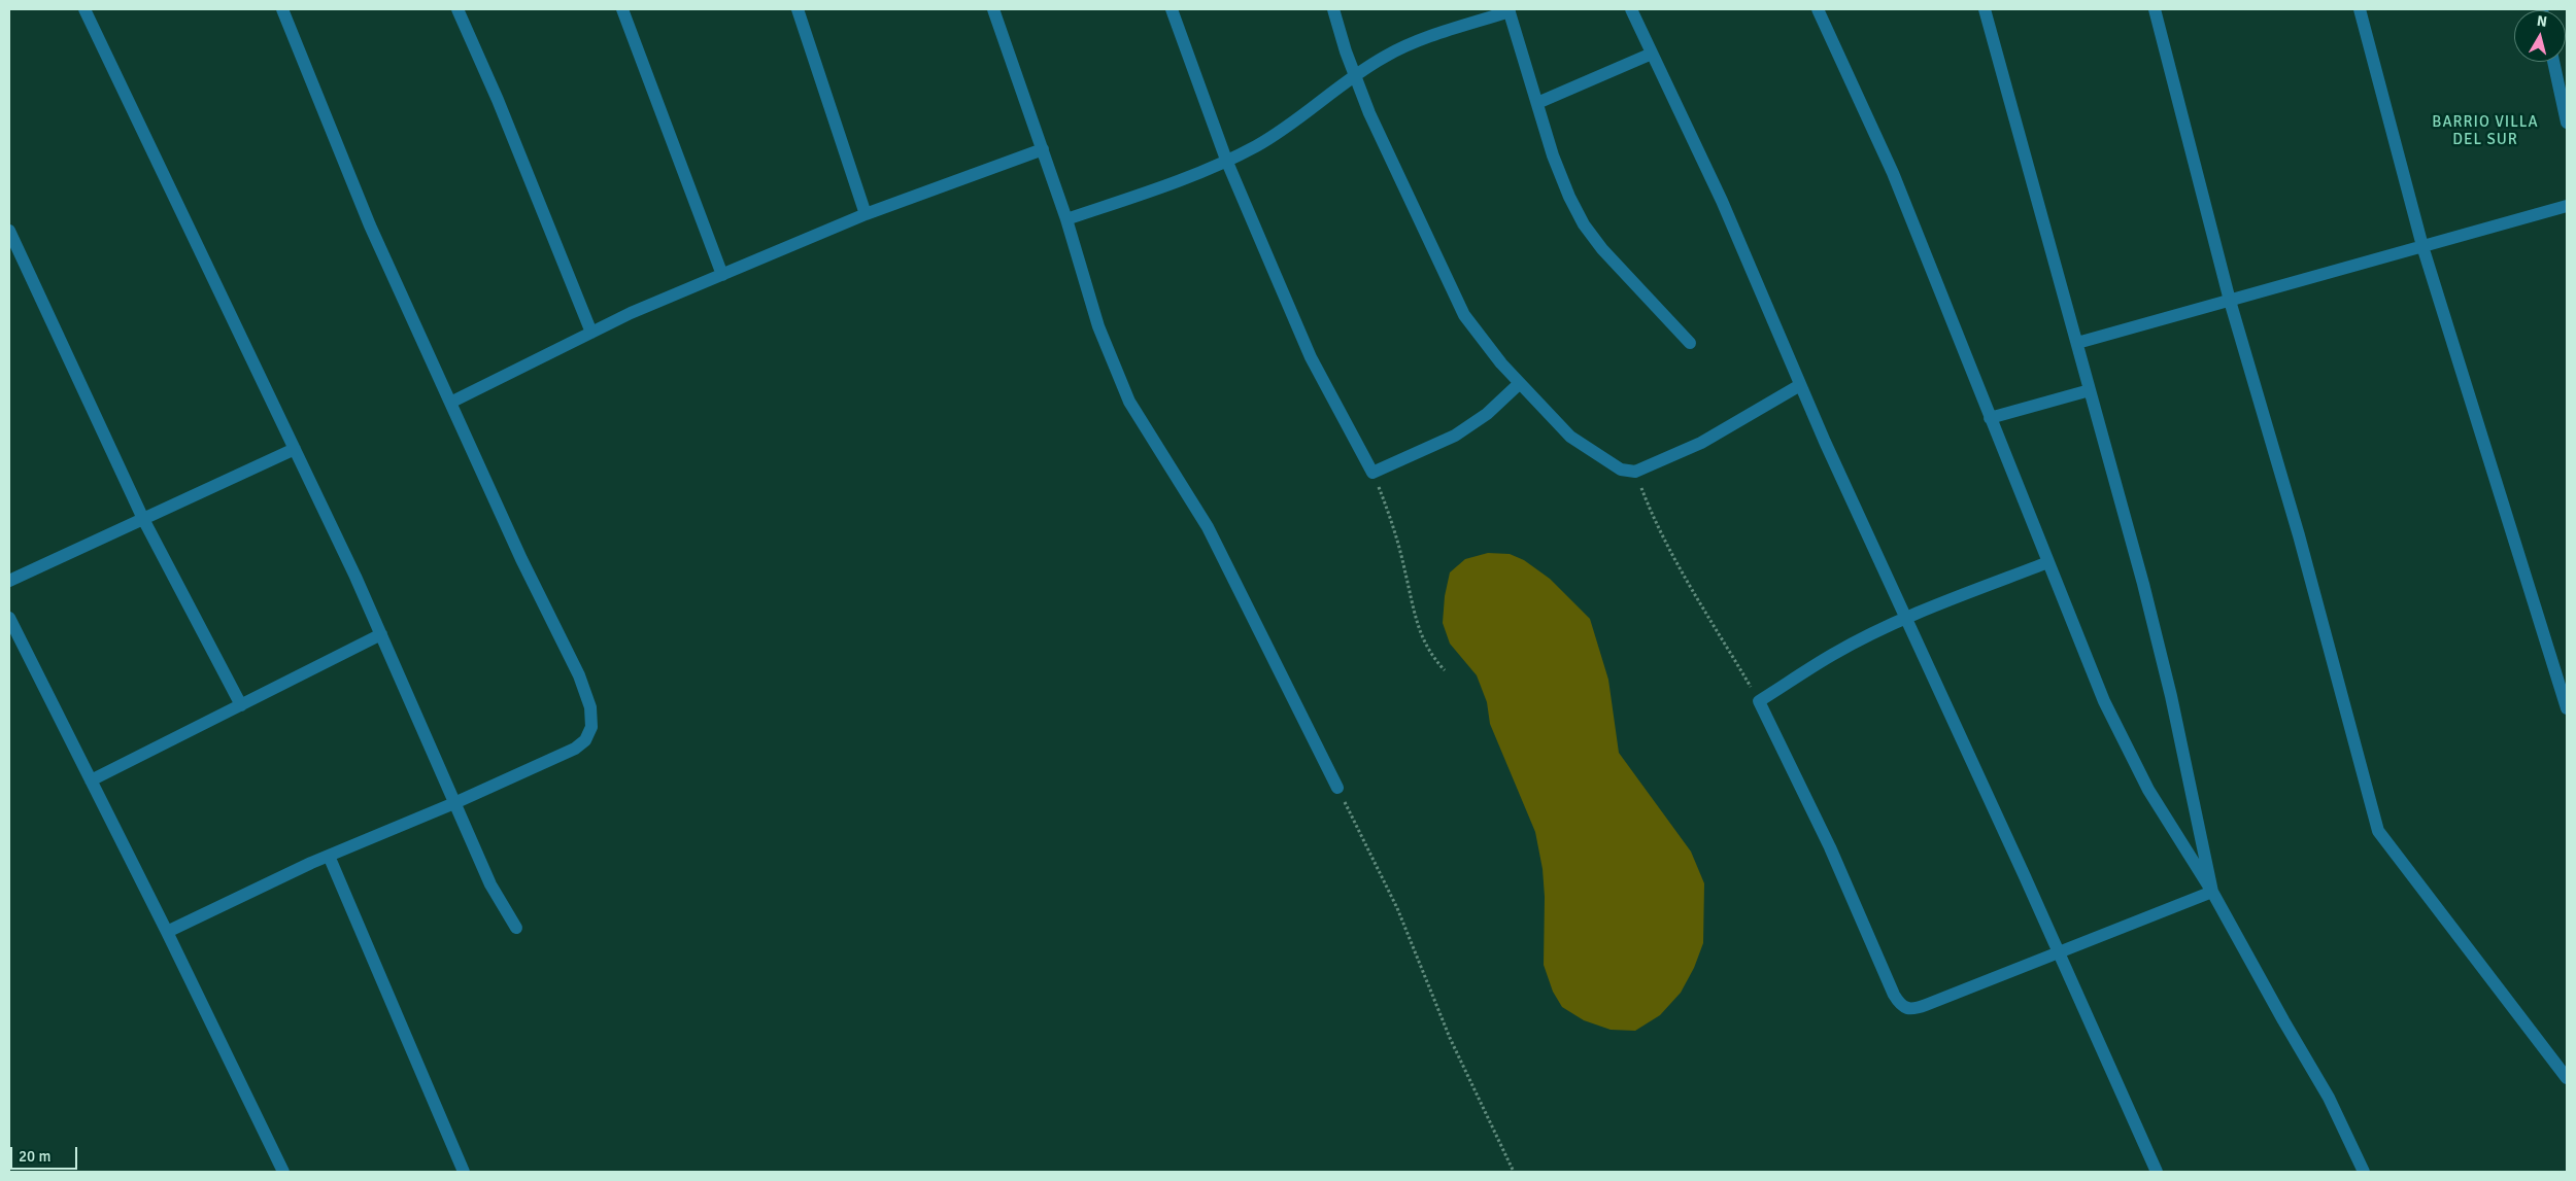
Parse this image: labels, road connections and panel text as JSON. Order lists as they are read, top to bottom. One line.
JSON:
{"districts":["BARRIO VILLA DEL SUR"],"scale_bar":"20 m","north":"top"}
